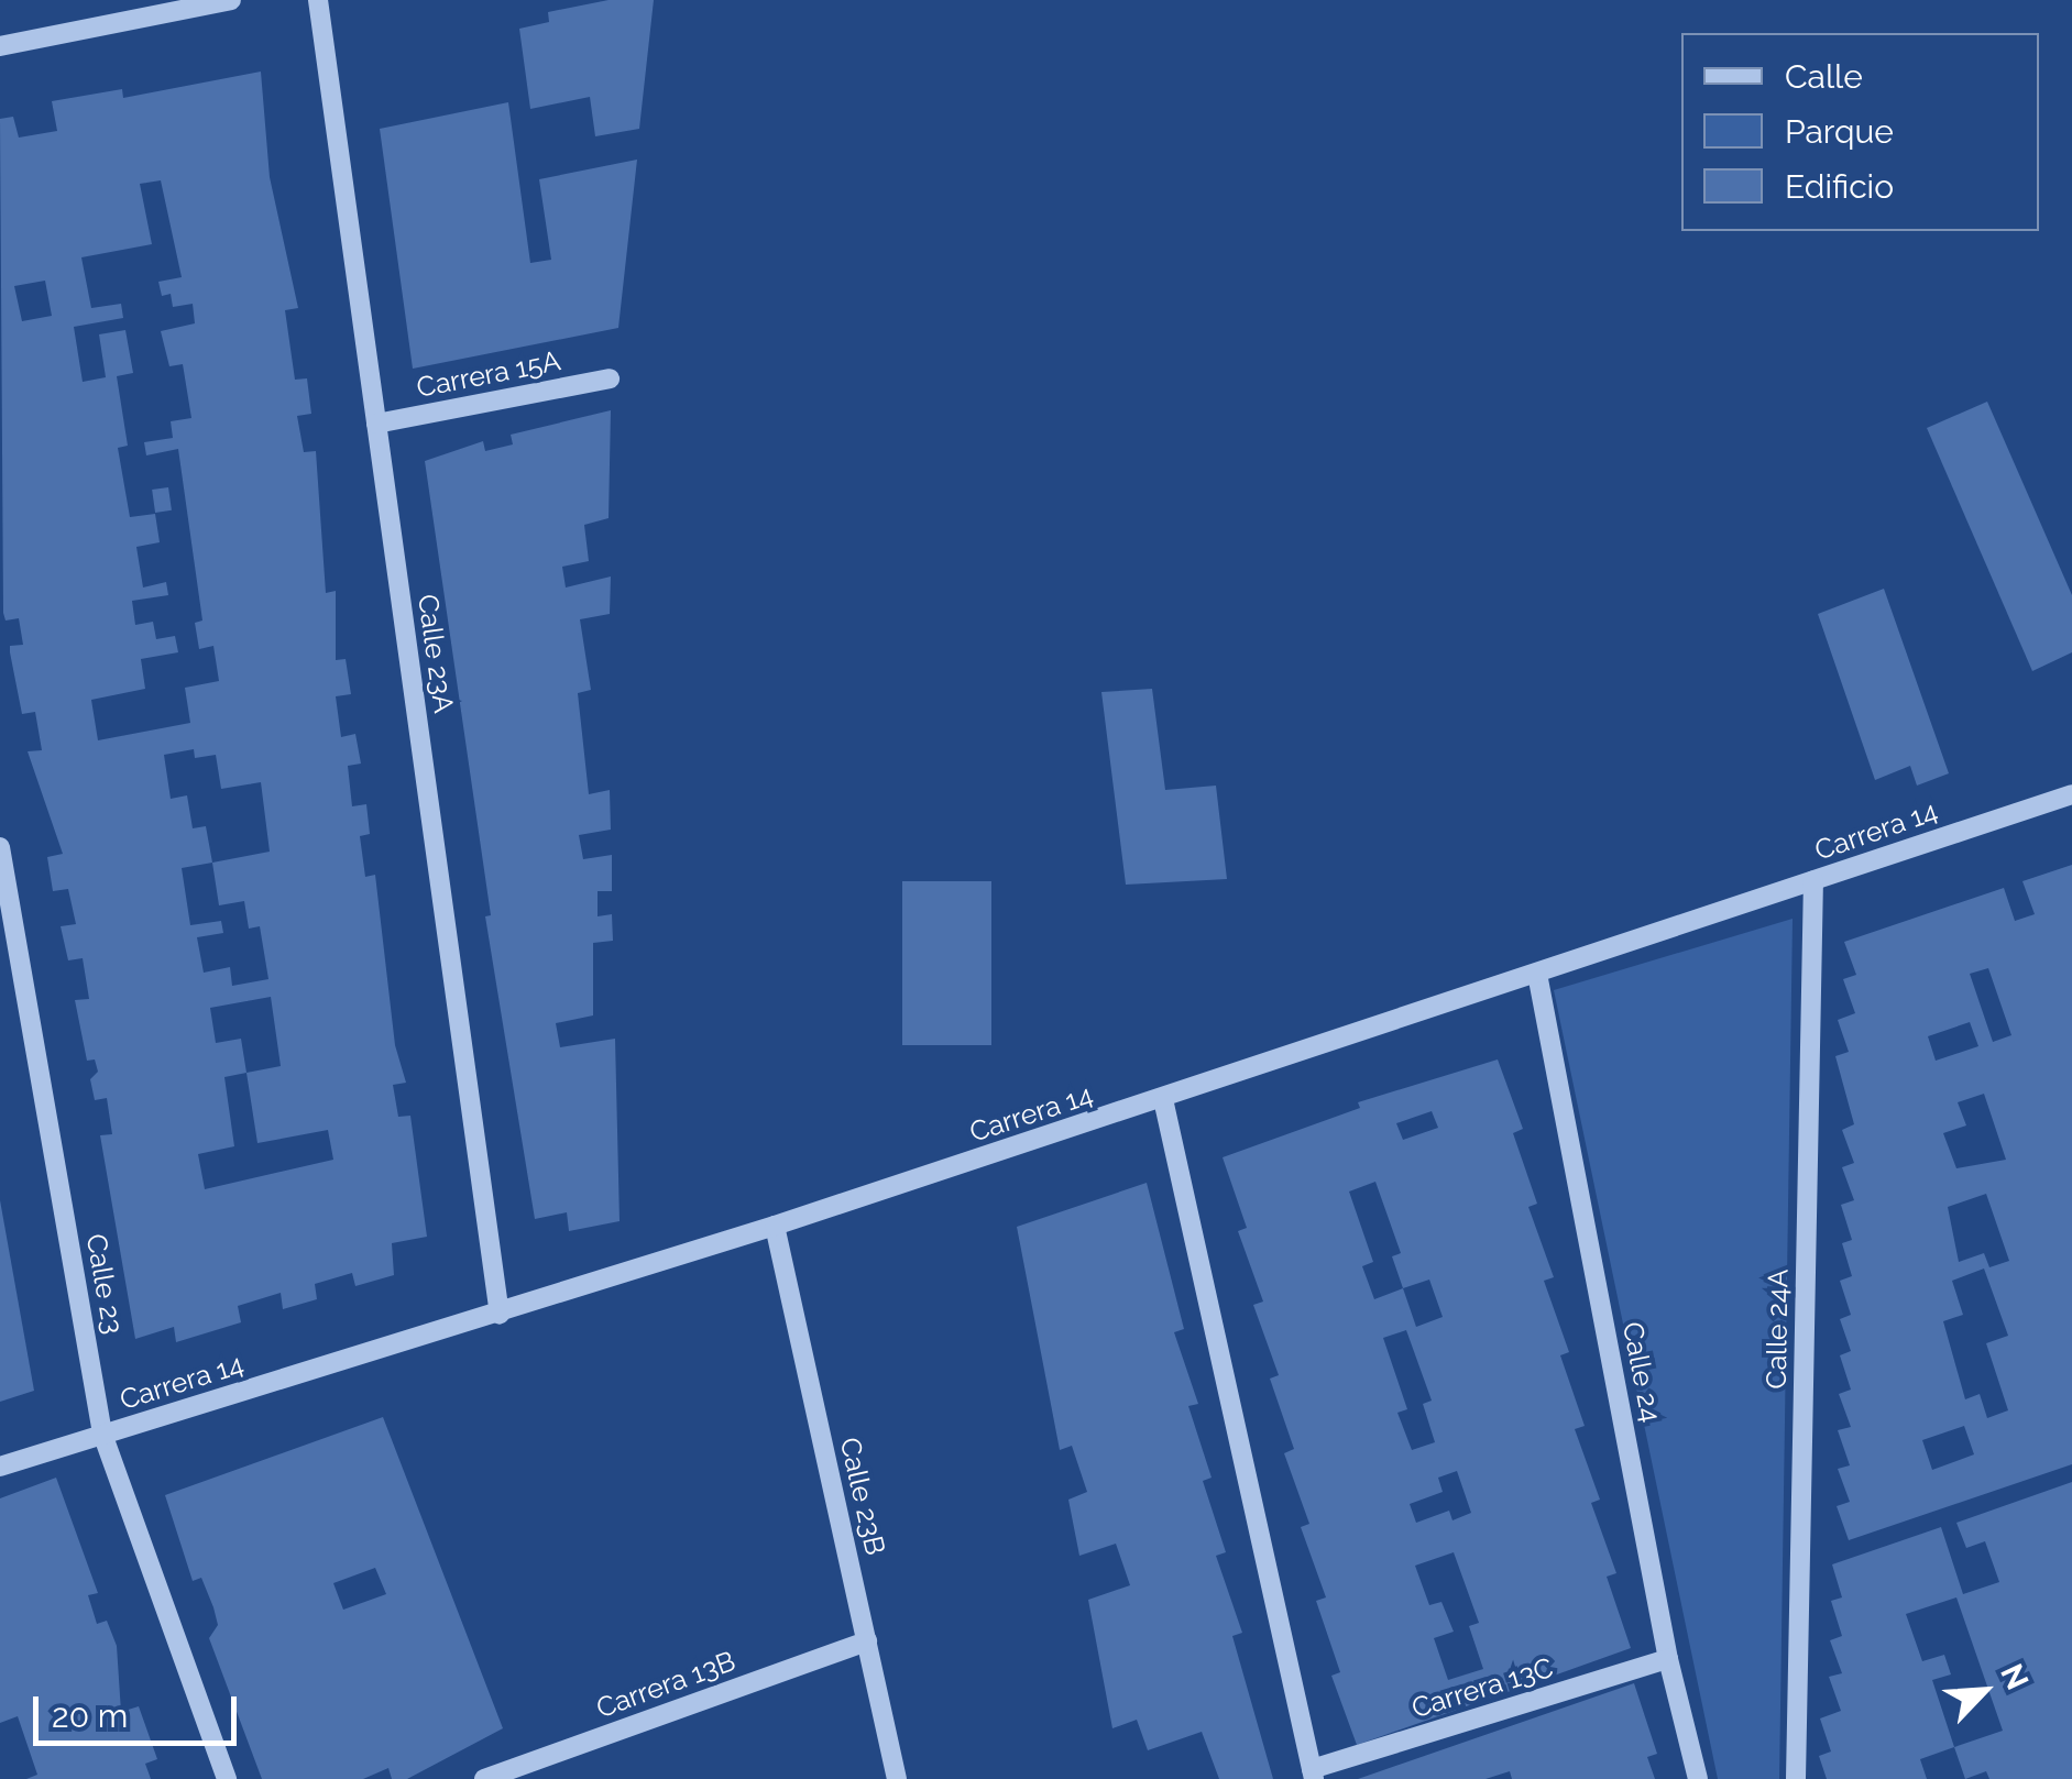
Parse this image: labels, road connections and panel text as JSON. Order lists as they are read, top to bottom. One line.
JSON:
{"streets":{"street":["Carrera 15A","Calle 23A","Carrera 14","Calle 23","Calle 24A","Calle 24","Calle 23B","Carrera 13B","Carrera 13C"]},"crossings":[["Carrera 15A","Calle 23A"],["Calle 23A","Carrera 14"],["Carrera 14","Calle 23"],["Carrera 14","Calle 24A"],["Carrera 14","Calle 24"],["Carrera 14","Calle 23B"],["Calle 24","Carrera 13C"],["Calle 23B","Carrera 13B"]],"legend":["Calle","Parque","Edificio"],"scale_bar":"20 m","north":"top right"}
